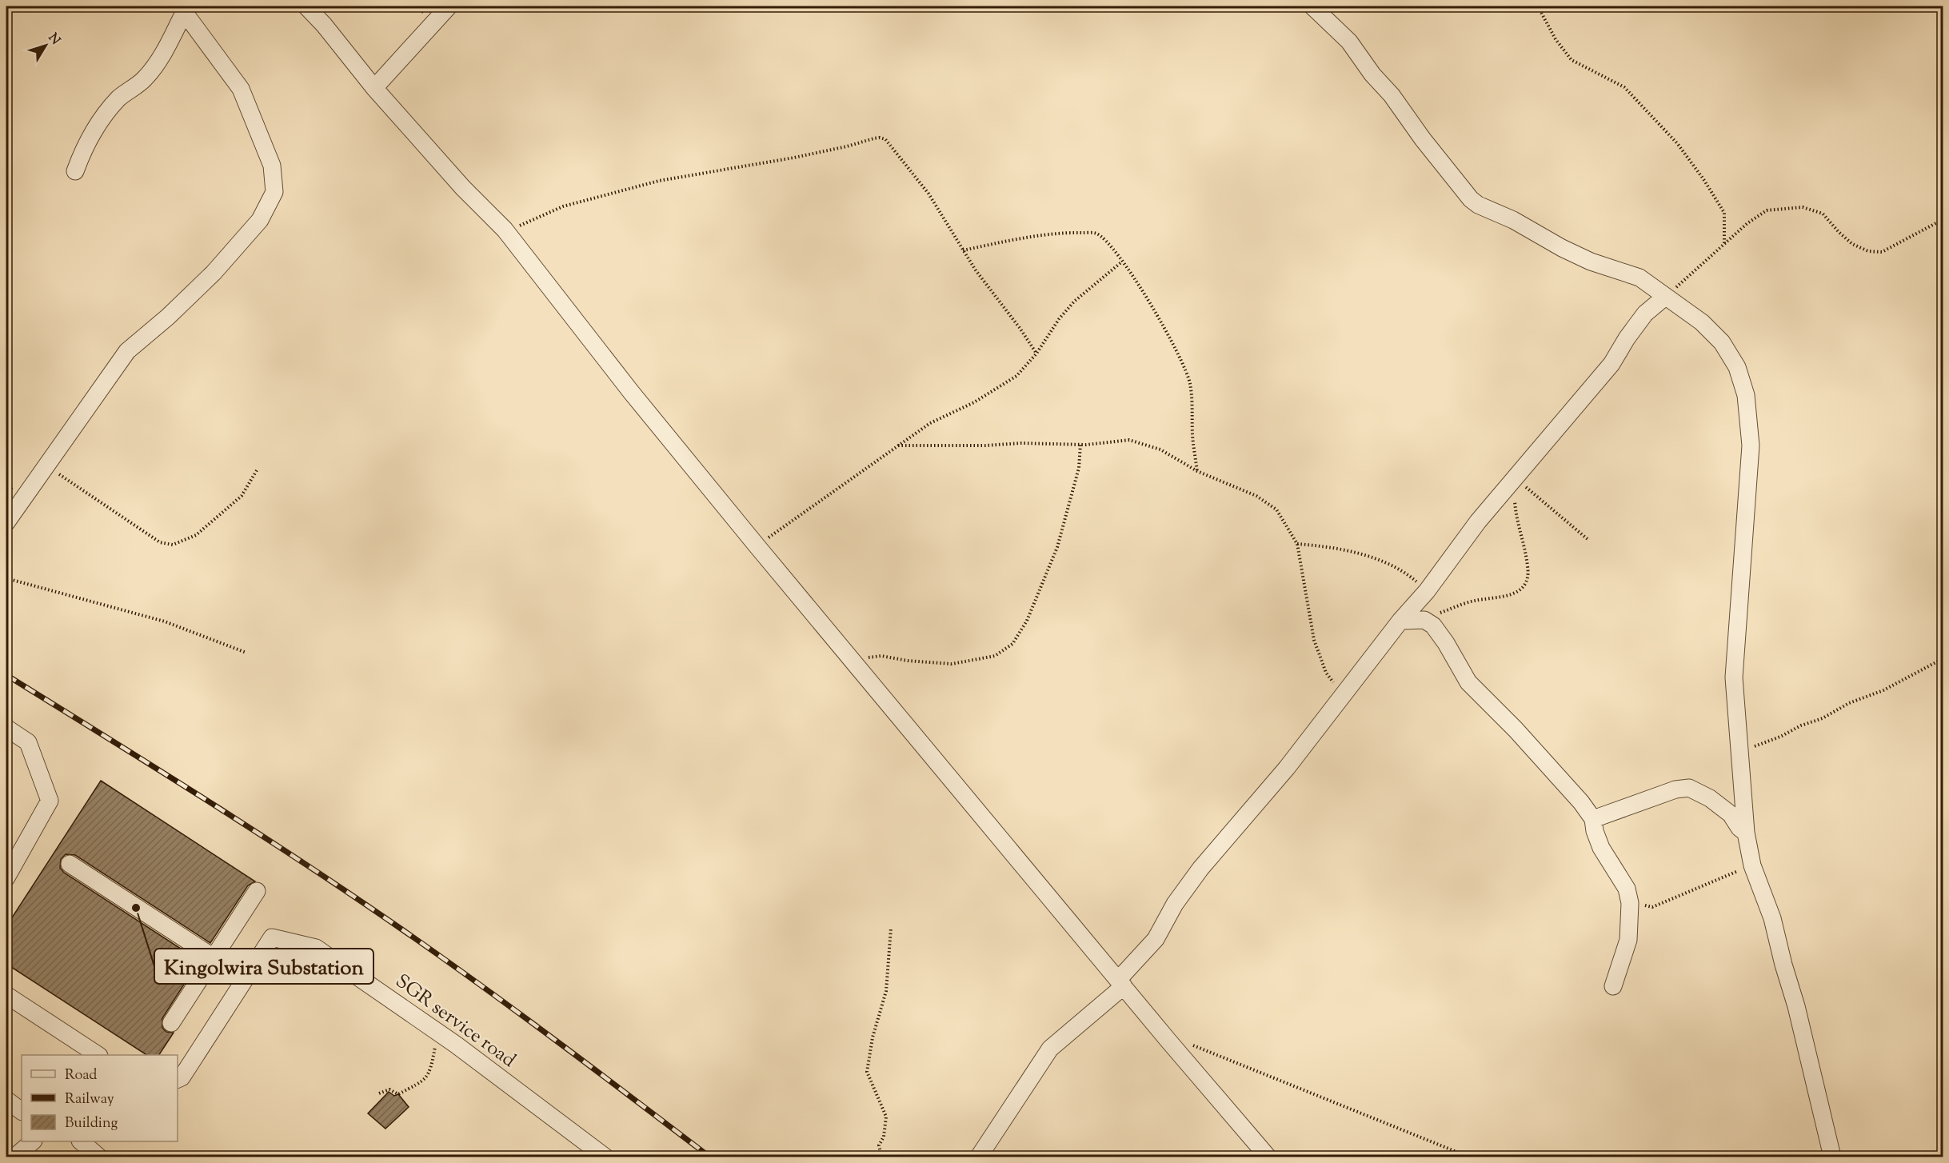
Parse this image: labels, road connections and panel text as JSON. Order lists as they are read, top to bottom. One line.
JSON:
{"streets":{"street":["SGR service road"]},"places":["Kingolwira Substation"],"legend":["Road","Railway","Building"],"north":"top right"}
